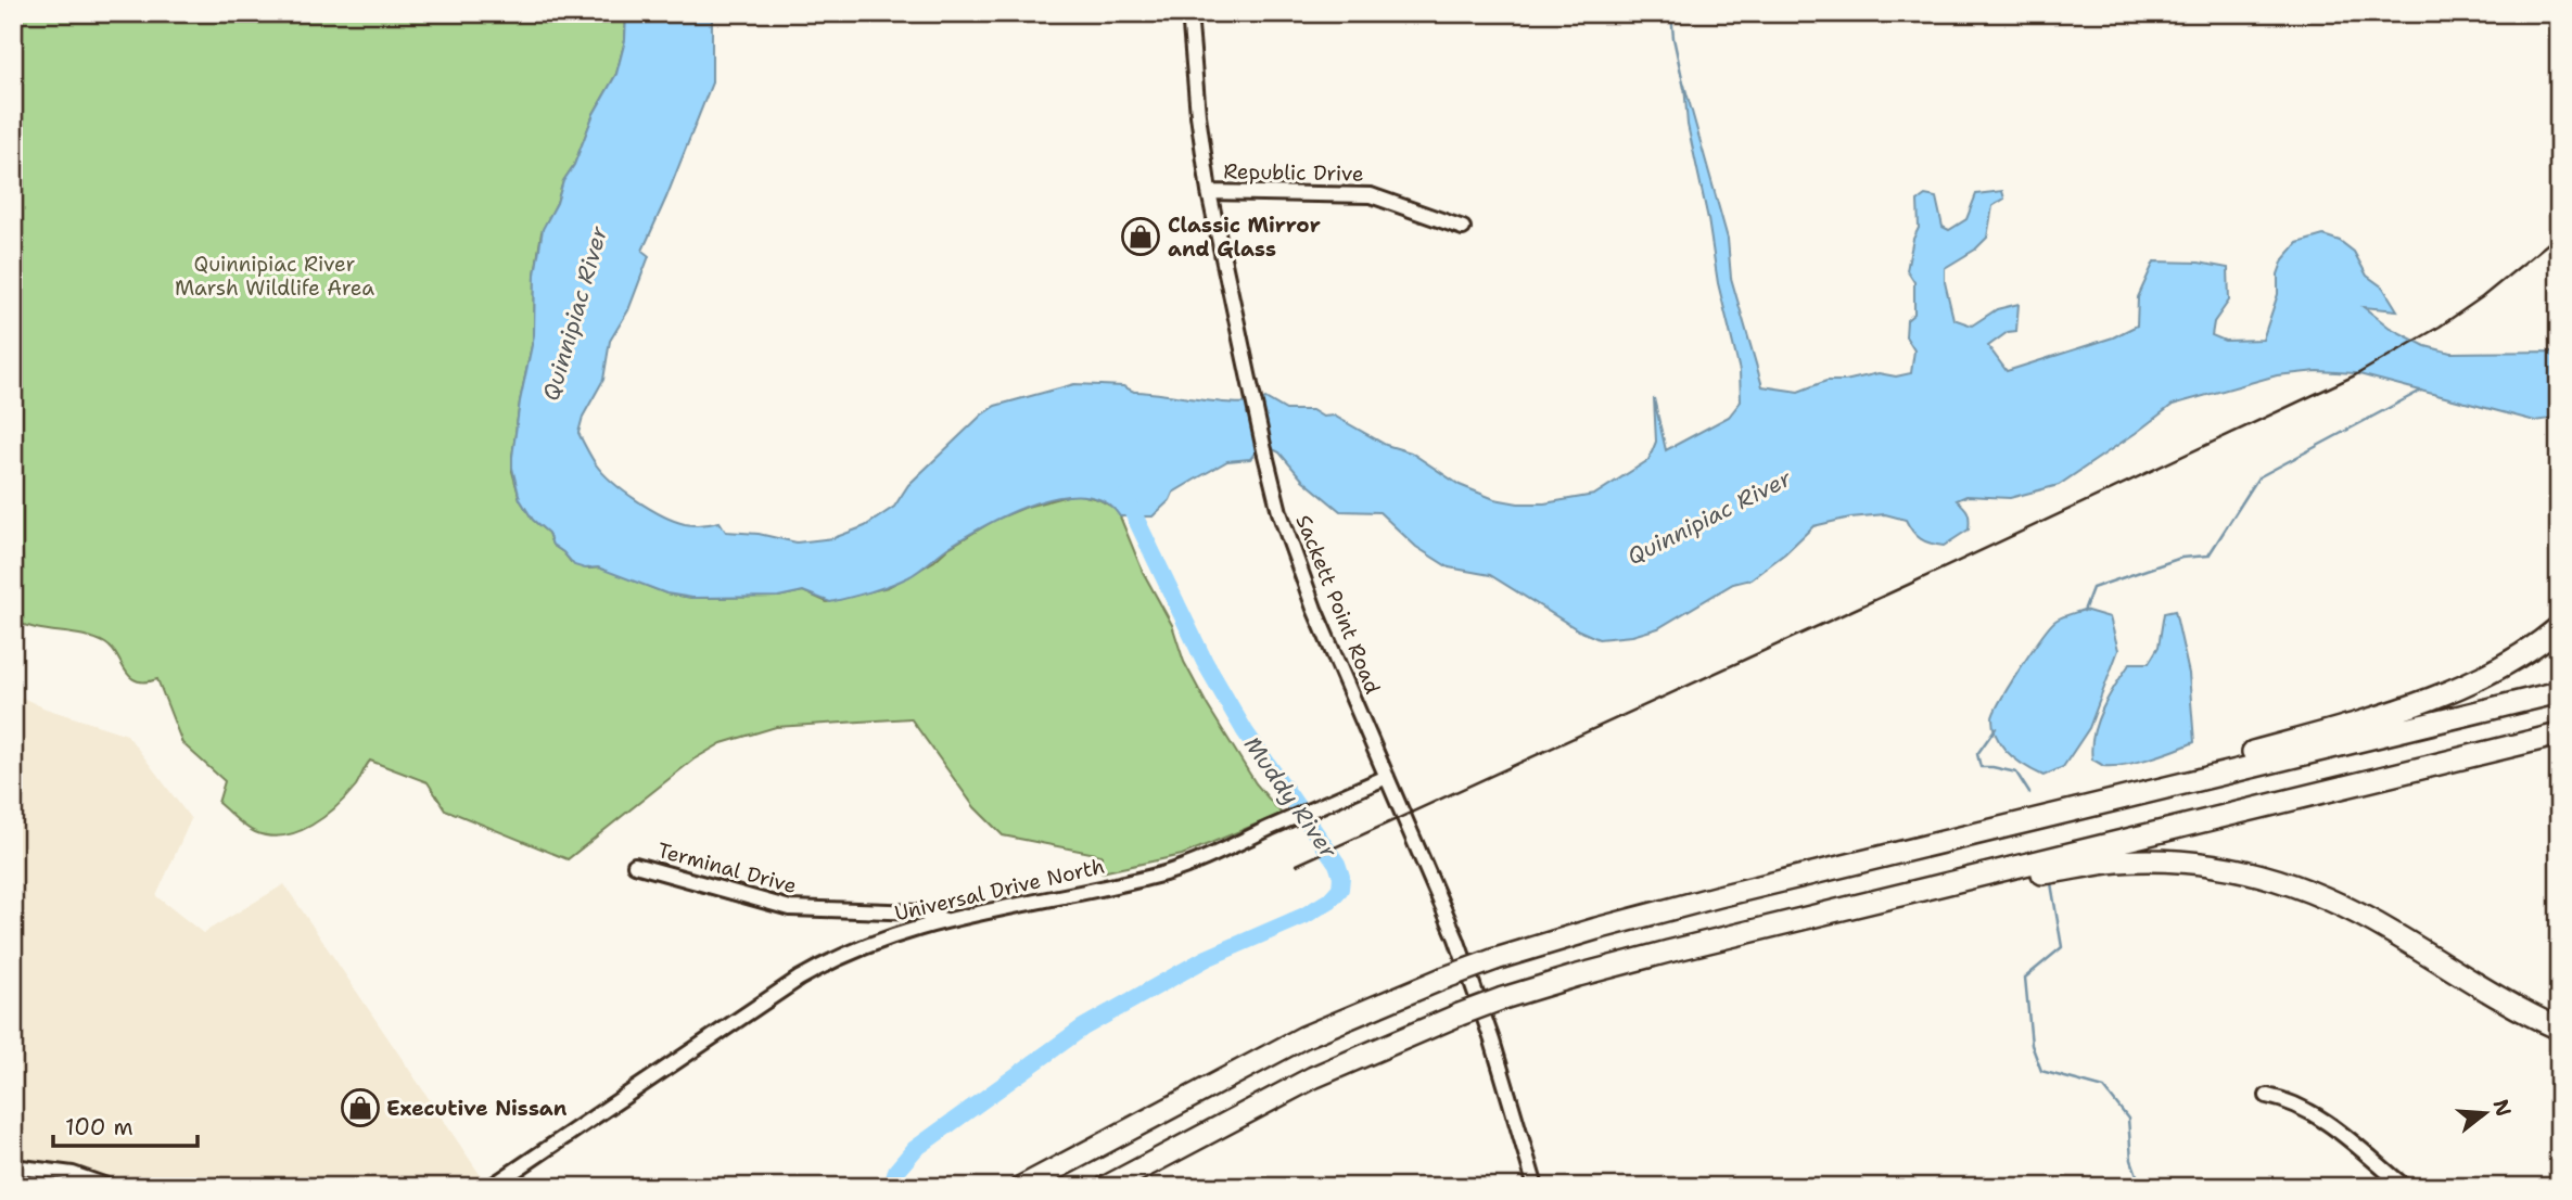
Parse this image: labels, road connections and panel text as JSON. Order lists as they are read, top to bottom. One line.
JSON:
{"streets":{"street":["Republic Drive","Sackett Point Road","Terminal Drive","Universal Drive North"]},"crossings":[["Republic Drive","Sackett Point Road"],["Sackett Point Road","Universal Drive North"],["Terminal Drive","Universal Drive North"]],"water":["Quinnipiac River","Muddy River"],"parks":["Quinnipiac River Marsh Wildlife Area"],"places":{"shop":["Classic Mirror and Glass","Executive Nissan"]},"scale_bar":"100 m","north":"right"}
